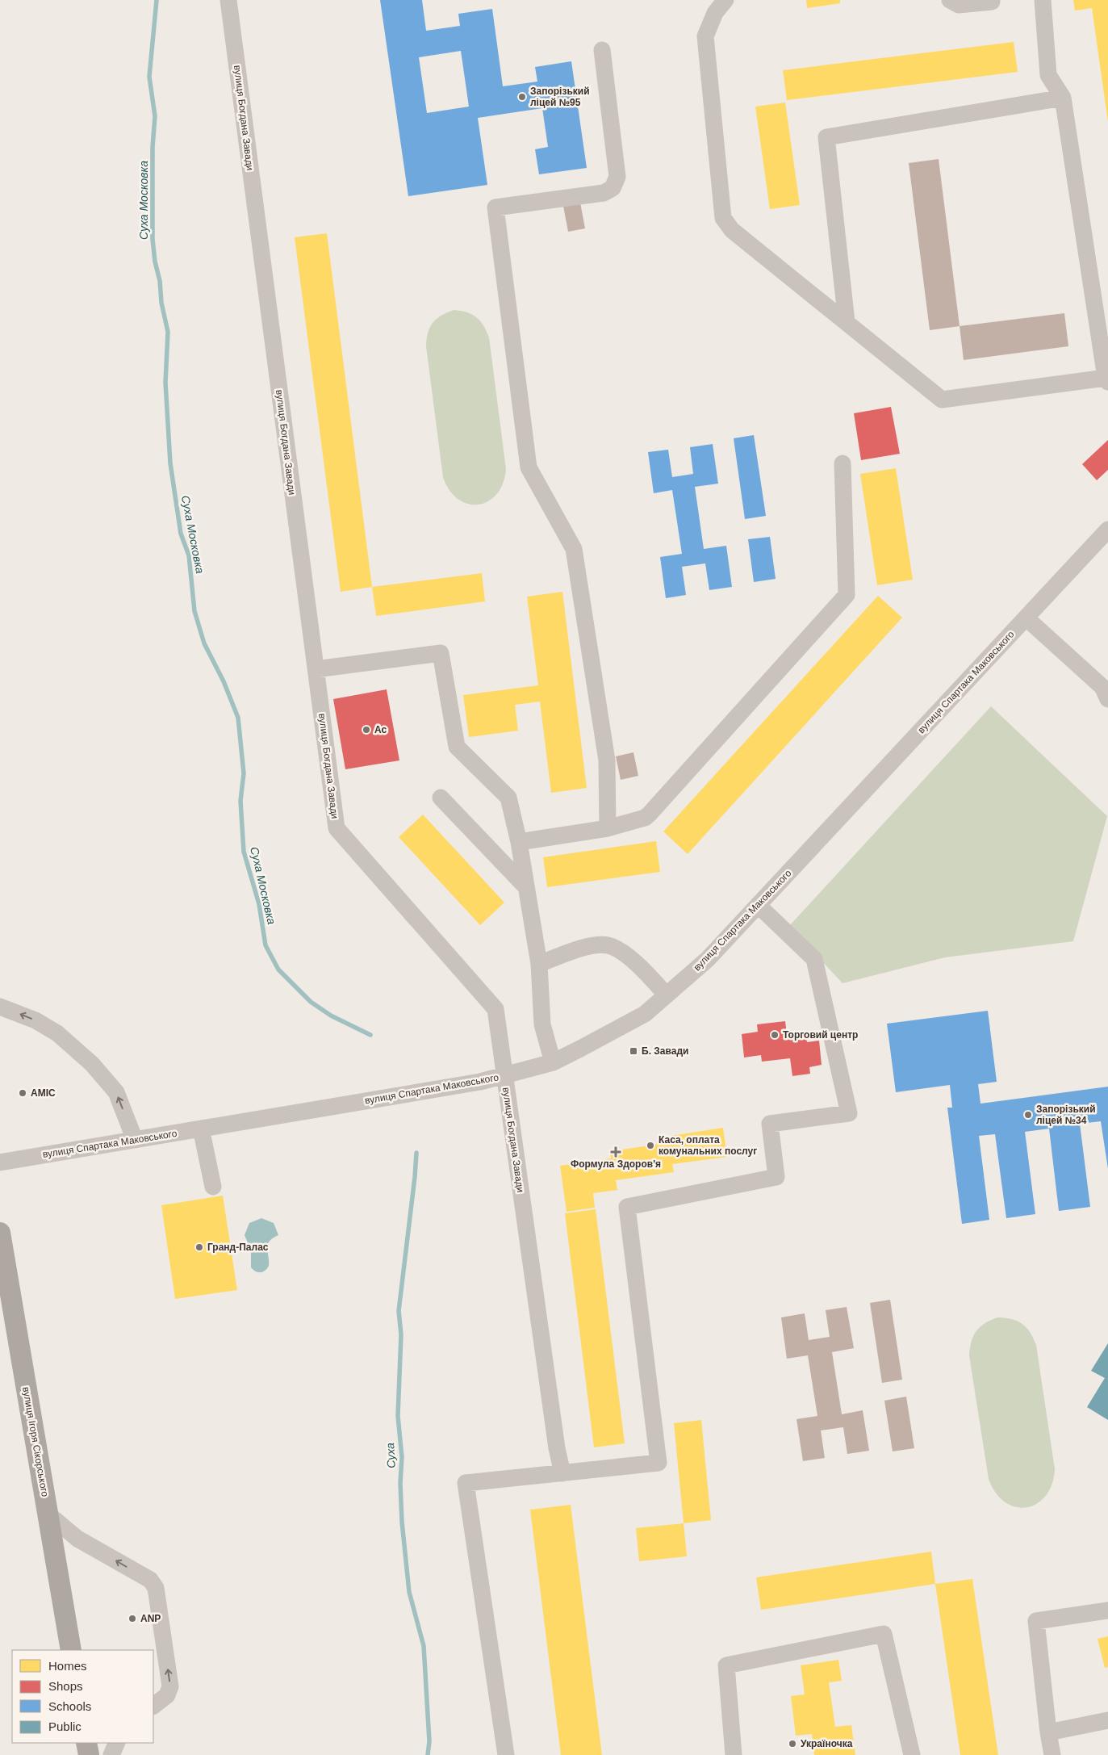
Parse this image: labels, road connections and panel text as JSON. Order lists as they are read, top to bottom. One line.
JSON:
{"streets":{"main road":["вулиця Ігоря Сікорського"],"street":["вулиця Богдана Завади","вулиця Спартака Маковського"]},"crossings":[["вулиця Богдана Завади","вулиця Спартака Маковського"]],"water":["Суха Московка","Суха"],"places":{"other":["Запорізький ліцей №95","Ас","Торговий центр","AMIC","Запорізький ліцей №34","Каса, оплата комунальних послуг","Гранд-Палас","ANP","Україночка"],"transit":["Б. Завади"],"health":["Формула Здоров'я"]},"legend":["Homes","Shops","Schools","Public"]}
